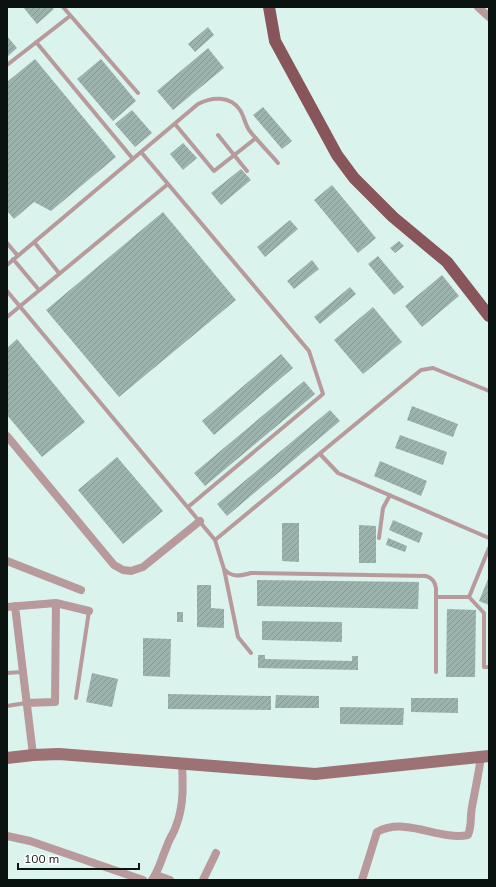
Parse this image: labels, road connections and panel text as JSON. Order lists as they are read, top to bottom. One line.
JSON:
{"scale_bar":"100 m"}
